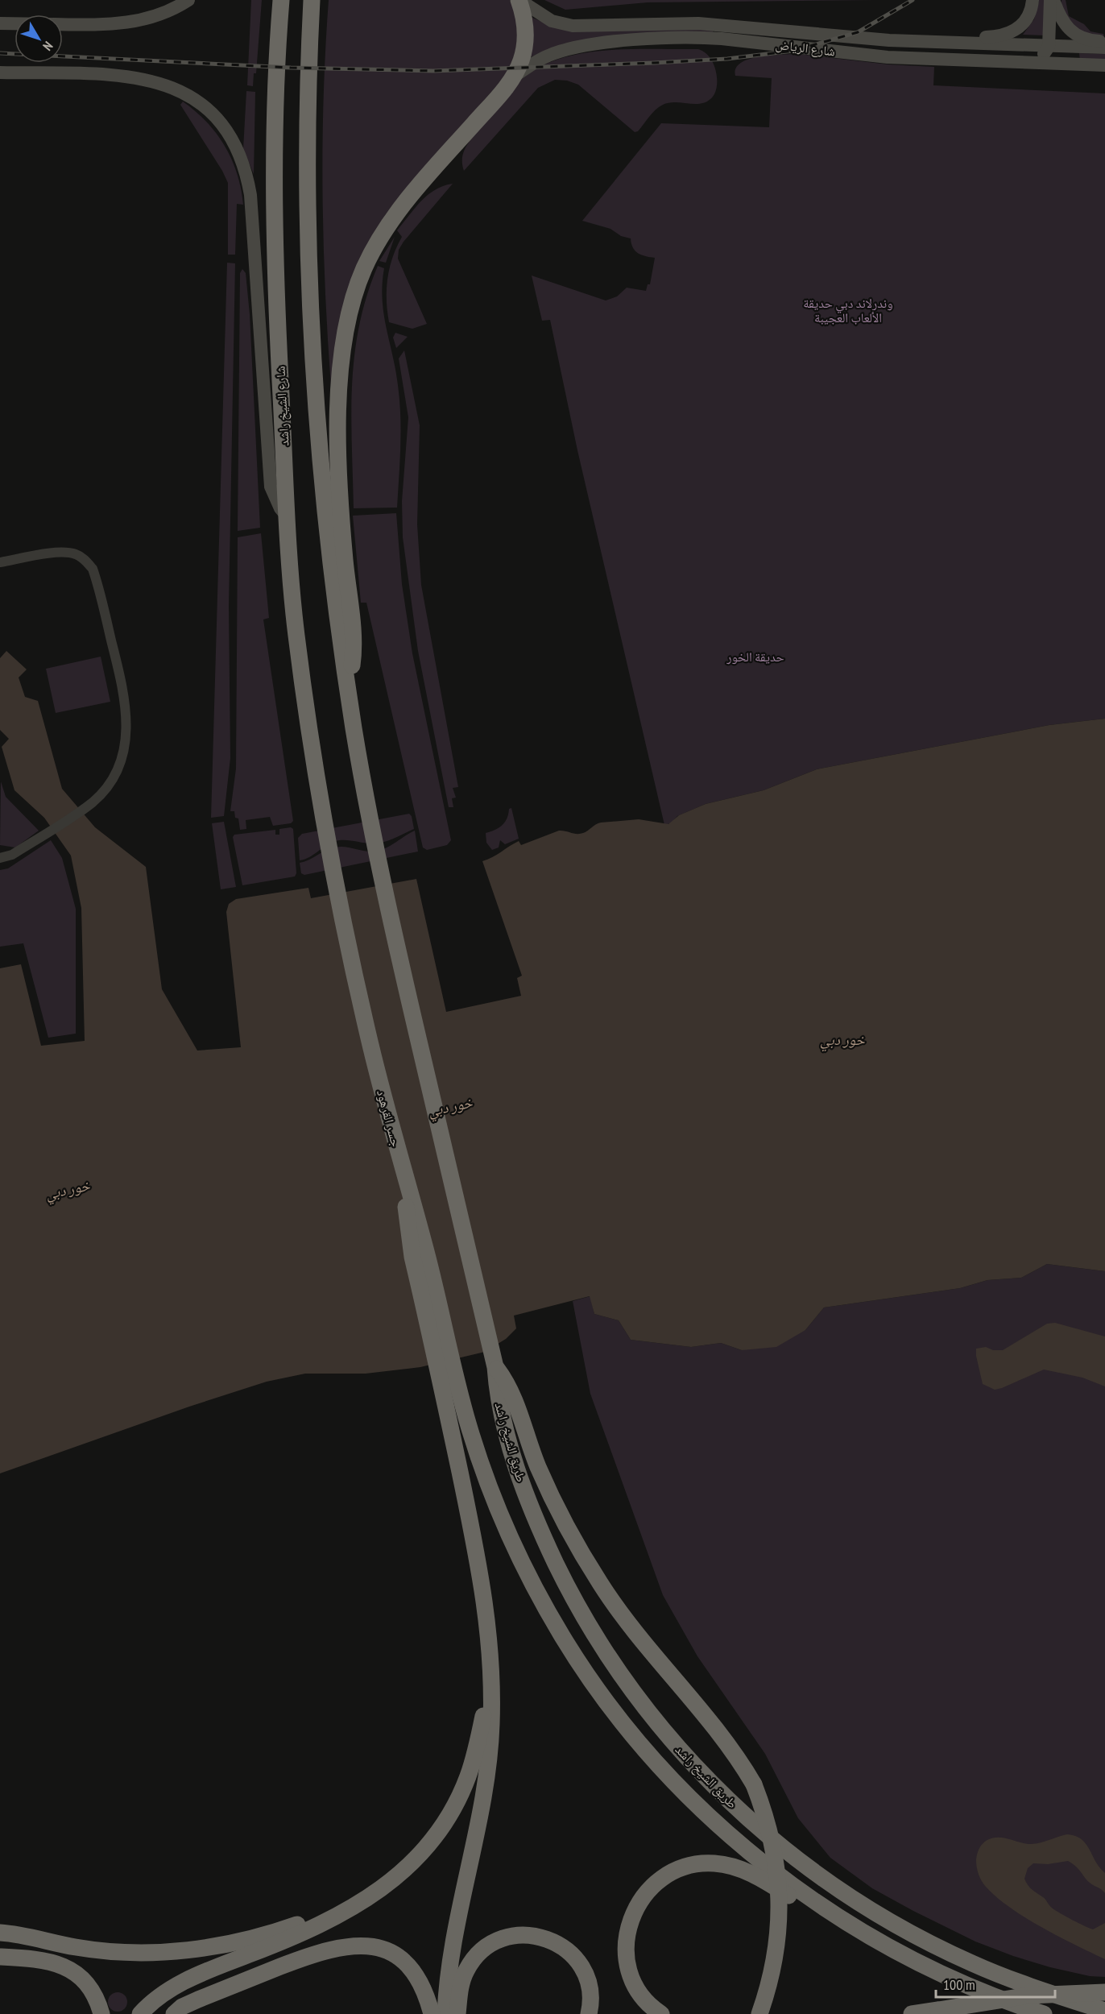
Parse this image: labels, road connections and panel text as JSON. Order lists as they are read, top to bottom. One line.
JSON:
{"streets":{"highway":["شارع الشيخ راشد","جسر القرهود","طريق الشيخ راشد"],"main road":["شارع الرياض"]},"crossings":[["شارع الشيخ راشد","جسر القرهود"],["جسر القرهود","طريق الشيخ راشد"]],"water":["خور دبي"],"parks":["وندرلاند دبي حديقة الألعاب العجيبة","حديقة الخور"],"scale_bar":"100 m","north":"bottom right"}
